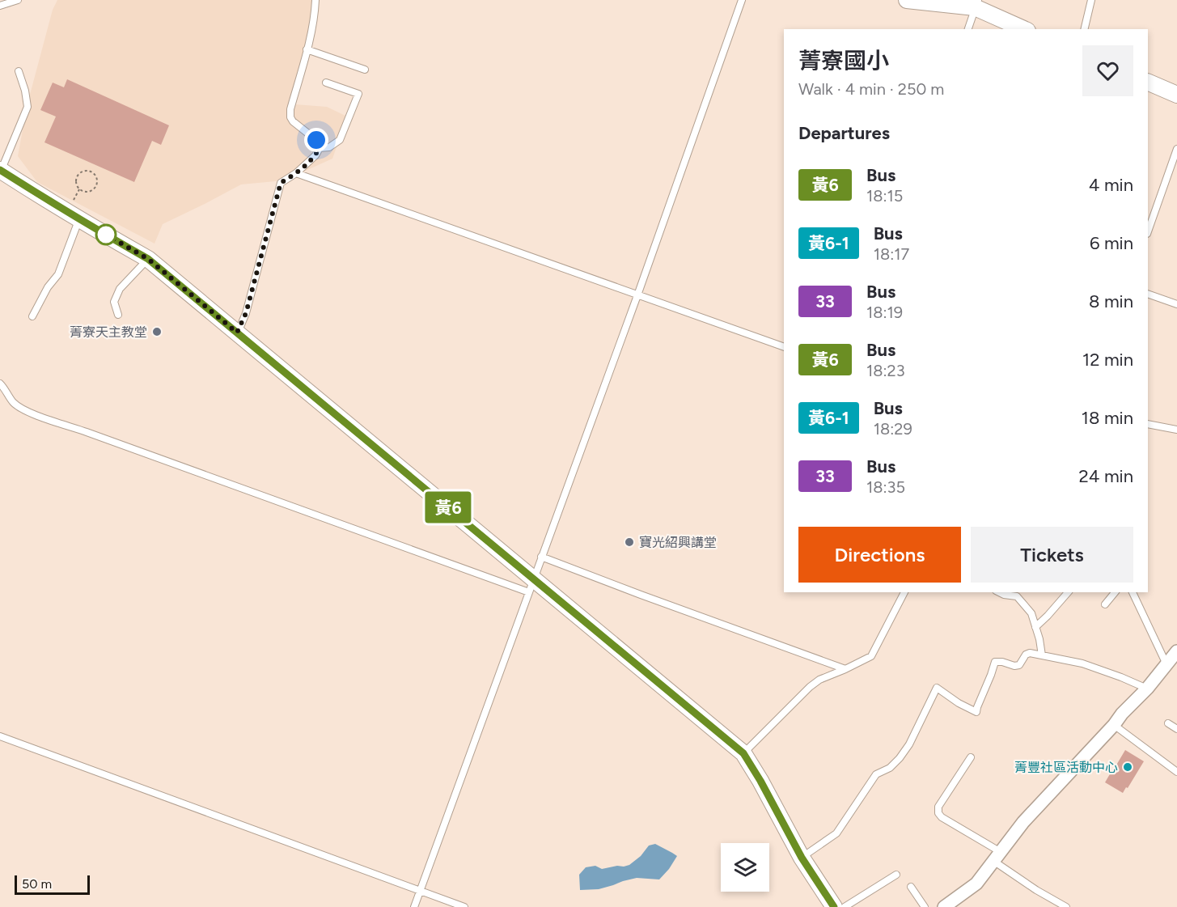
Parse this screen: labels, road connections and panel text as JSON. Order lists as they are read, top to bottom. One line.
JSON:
{"places":["菁寮天主教堂","寶光紹興講堂","菁豐社區活動中心"],"lines":["bus line 黃6"],"scale_bar":"50 m","page":{"on_map":"黃6","heading":[["菁寮國小","Walk · 4 min · 250 m"],"Departures"],"list":[{"mark":"黃6","name":"Bus","note":"18:15","value":"4 min"},{"mark":"黃6-1","name":"Bus","note":"18:17","value":"6 min"},{"mark":"33","name":"Bus","note":"18:19","value":"8 min"},{"mark":"黃6","name":"Bus","note":"18:23","value":"12 min"},{"mark":"黃6-1","name":"Bus","note":"18:29","value":"18 min"},{"mark":"33","name":"Bus","note":"18:35","value":"24 min"}],"buttons":["Directions","Tickets"],"scale":"50 m"}}
